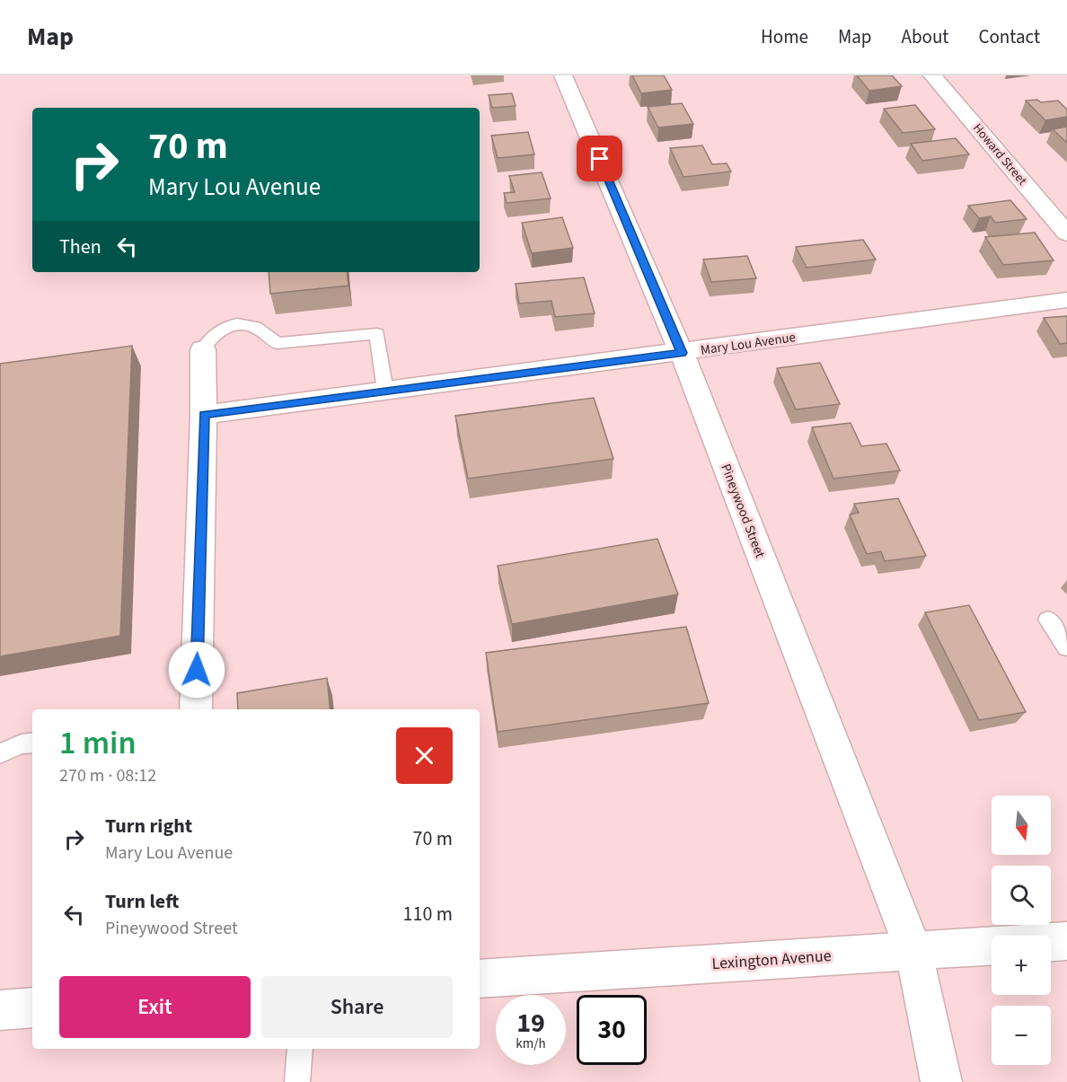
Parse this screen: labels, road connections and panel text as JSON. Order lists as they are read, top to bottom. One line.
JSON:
{"streets":{"street":["Howard Street","Mary Lou Avenue","Pineywood Street","Lexington Avenue"]},"crossings":[["Mary Lou Avenue","Pineywood Street"],["Pineywood Street","Lexington Avenue"]],"north":"bottom","page":{"header":"Map","nav":["Home","Map","About","Contact"],"turn":["70 m","Mary Lou Avenue"],"then":"Then","heading":["1 min","270 m · 08:12"],"map_buttons":["+","−"],"list":[{"name":"Turn right","note":"Mary Lou Avenue","value":"70 m"},{"name":"Turn left","note":"Pineywood Street","value":"110 m"}],"buttons":["Exit","Share"],"speed":"19 km/h","limit":"30"}}
